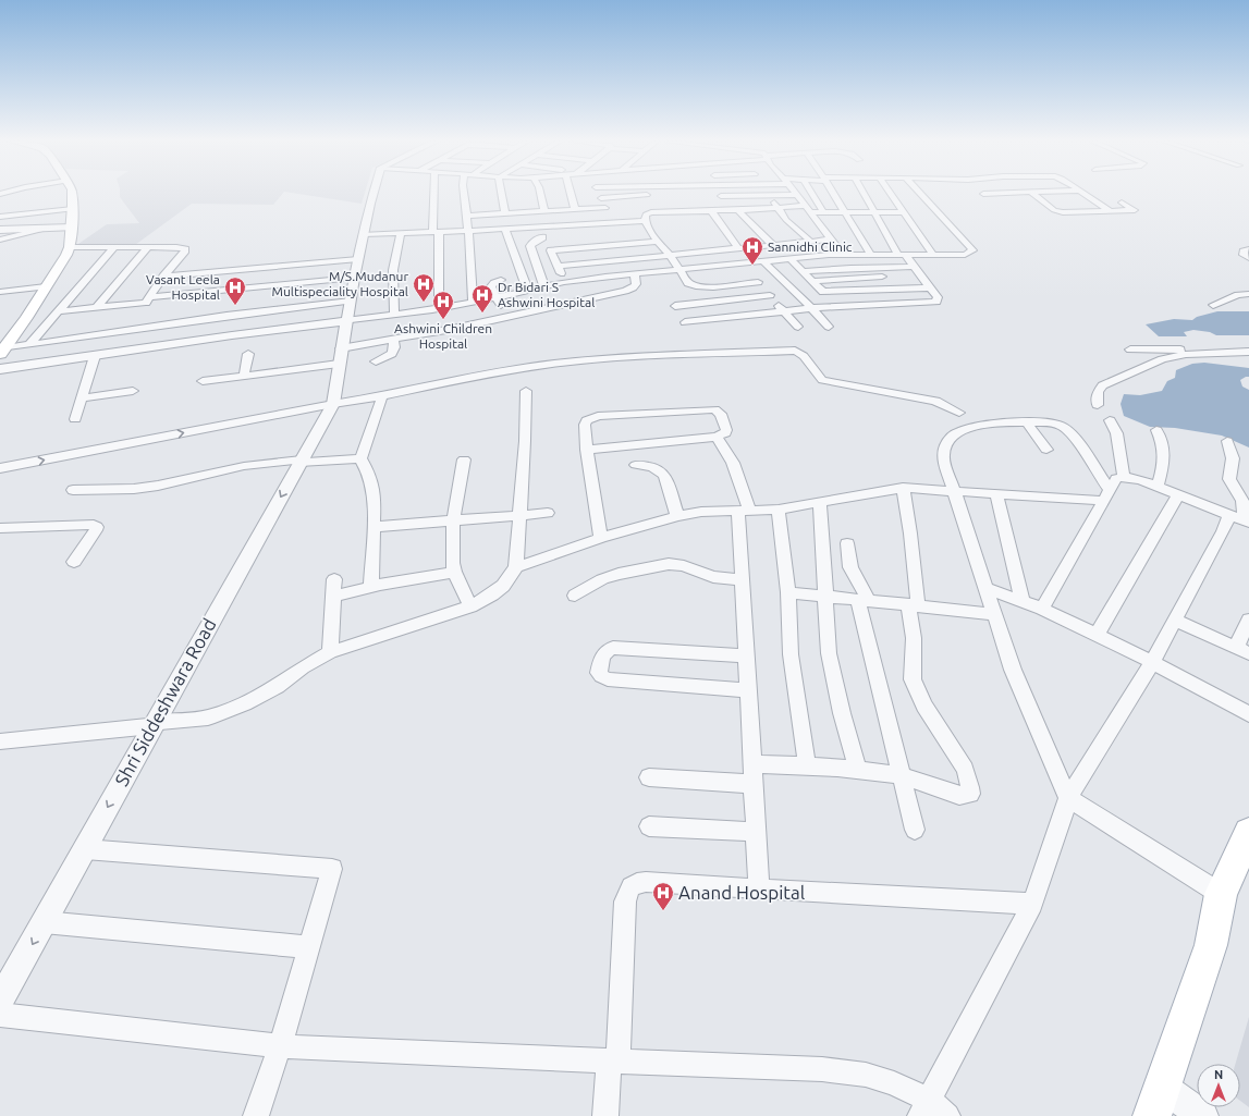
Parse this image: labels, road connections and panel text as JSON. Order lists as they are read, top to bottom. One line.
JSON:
{"streets":{"street":["Shri Siddeshwara Road"]},"one_way":["Shri Siddeshwara Road"],"places":{"hospital":["Sannidhi Clinic","M/S.Mudanur Multispeciality Hospital","Vasant Leela Hospital","Dr Bidari S Ashwini Hospital","Ashwini Children Hospital","Anand Hospital"]},"north":"top"}
